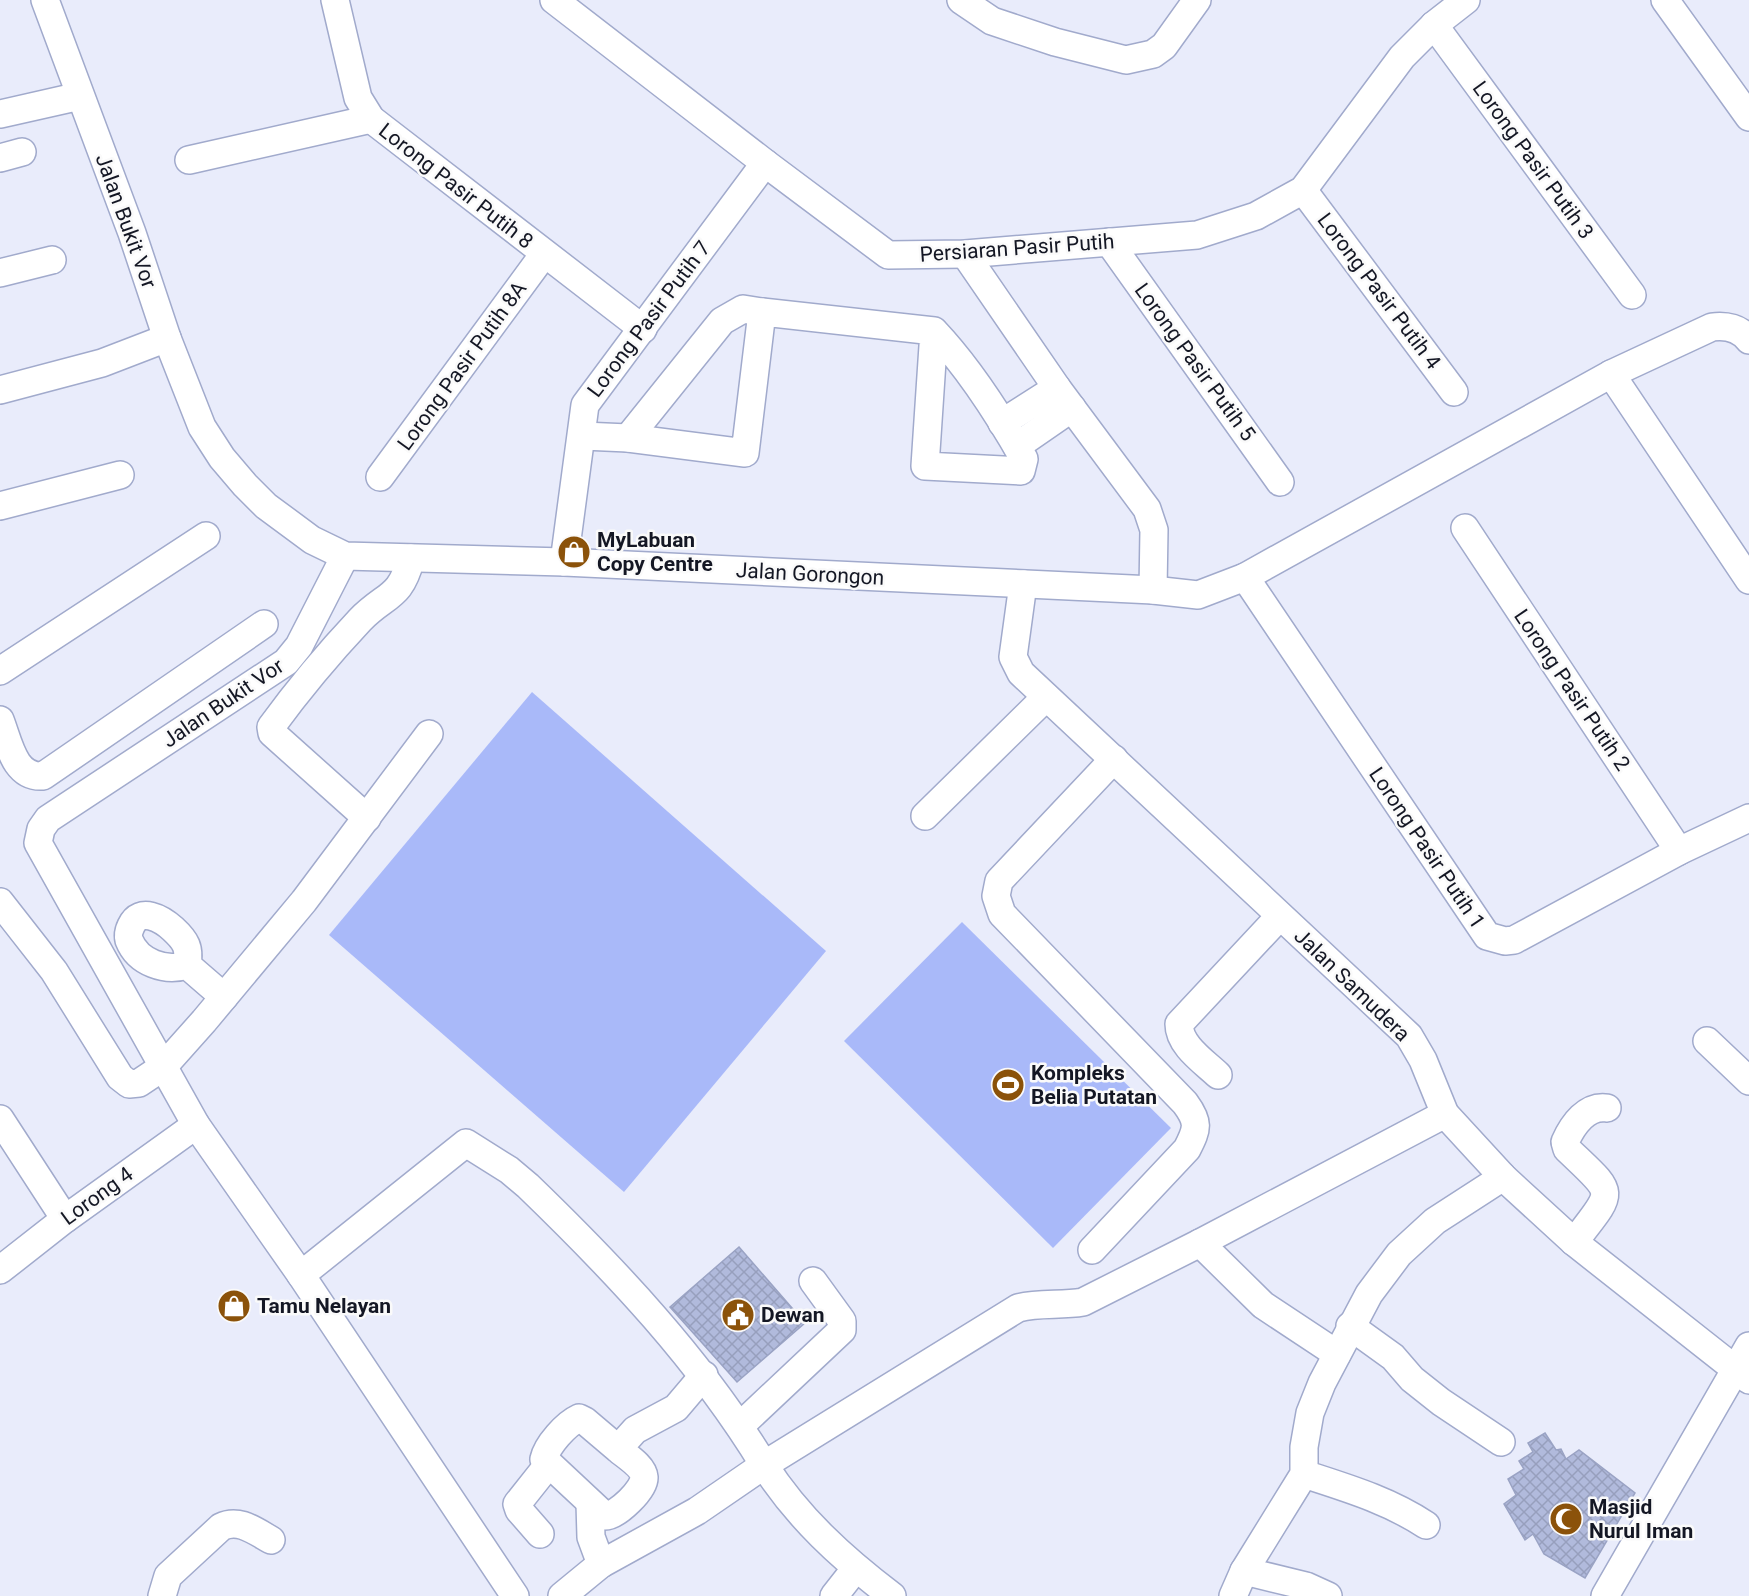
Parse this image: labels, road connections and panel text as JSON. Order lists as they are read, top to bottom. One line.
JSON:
{"streets":{"street":["Lorong Pasir Putih 3","Lorong Pasir Putih 8","Jalan Bukit Vor","Persiaran Pasir Putih","Lorong Pasir Putih 4","Lorong Pasir Putih 7","Lorong Pasir Putih 5","Lorong Pasir Putih 8A","Jalan Gorongon","Lorong Pasir Putih 2","Lorong Pasir Putih 1","Jalan Samudera","Lorong 4"]},"crossings":[["Lorong Pasir Putih 3","Persiaran Pasir Putih"],["Lorong Pasir Putih 8","Lorong Pasir Putih 7"],["Lorong Pasir Putih 8","Lorong Pasir Putih 8A"],["Jalan Bukit Vor","Jalan Gorongon"],["Jalan Bukit Vor","Lorong 4"],["Persiaran Pasir Putih","Lorong Pasir Putih 4"],["Persiaran Pasir Putih","Lorong Pasir Putih 7"],["Persiaran Pasir Putih","Lorong Pasir Putih 5"],["Lorong Pasir Putih 7","Jalan Gorongon"],["Jalan Gorongon","Lorong Pasir Putih 1"],["Jalan Gorongon","Jalan Samudera"],["Lorong Pasir Putih 2","Lorong Pasir Putih 1"]],"places":{"shop":["MyLabuan Copy Centre","Tamu Nelayan"],"sports":["Kompleks Belia Putatan"],"public building":["Dewan"],"mosque":["Masjid Nurul Iman"]}}
